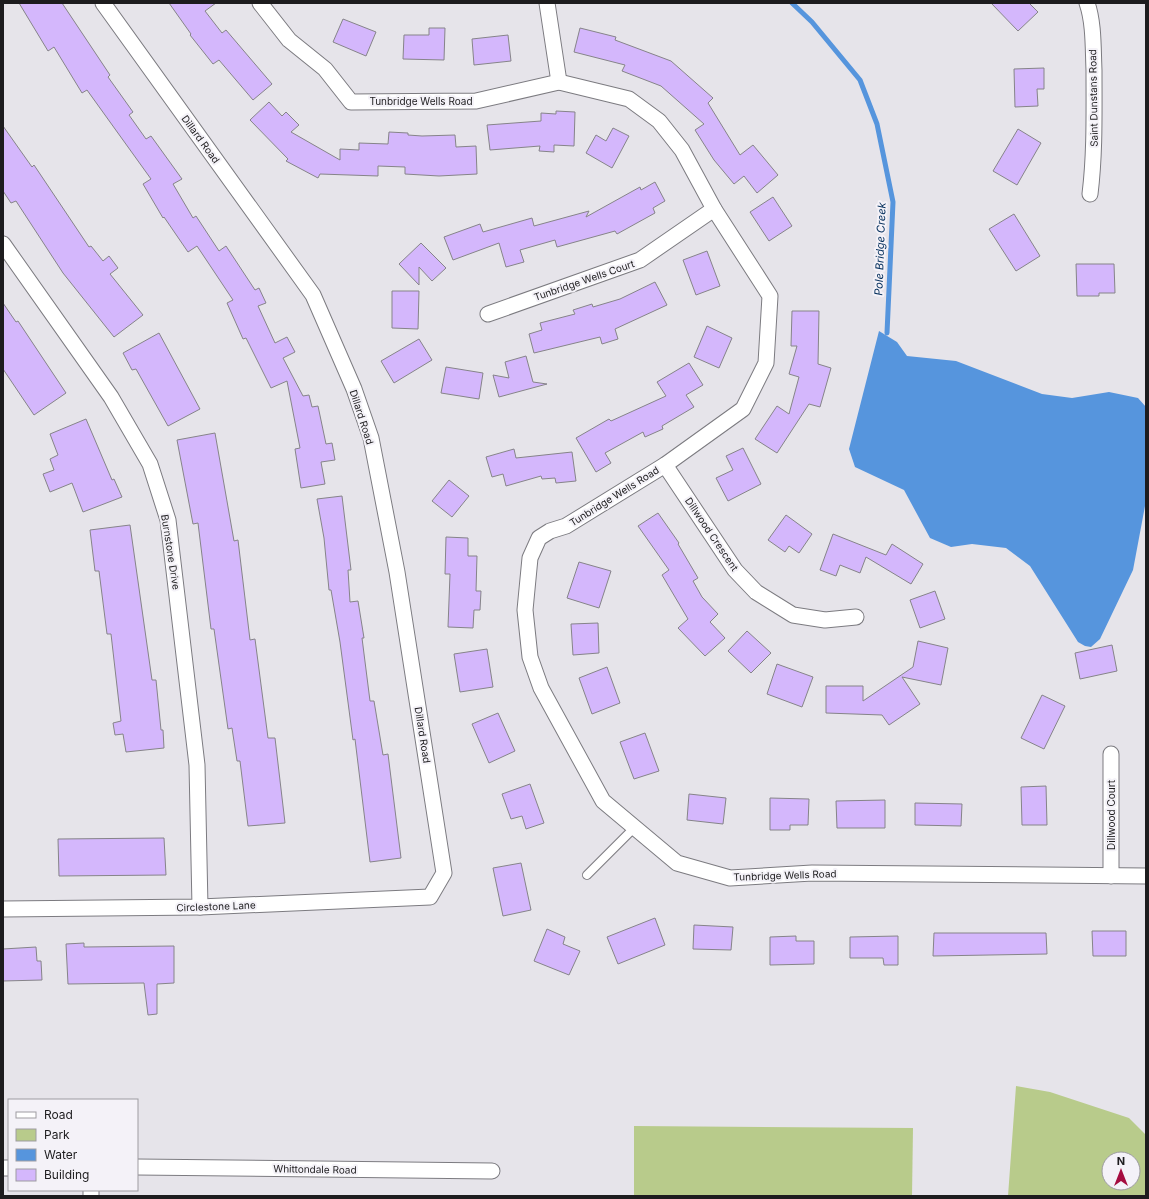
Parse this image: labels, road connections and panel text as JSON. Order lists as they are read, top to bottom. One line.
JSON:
{"streets":{"street":["Saint Dunstans Road","Tunbridge Wells Road","Dillard Road","Tunbridge Wells Court","Dillwood Crescent","Burnstone Drive","Dillwood Court","Circlestone Lane","Whittondale Road"]},"crossings":[["Tunbridge Wells Road","Tunbridge Wells Court"],["Tunbridge Wells Road","Dillwood Crescent"],["Tunbridge Wells Road","Dillwood Court"],["Dillard Road","Circlestone Lane"],["Burnstone Drive","Circlestone Lane"]],"water":["Pole Bridge Creek"],"legend":["Road","Park","Water","Building"],"north":"top"}
